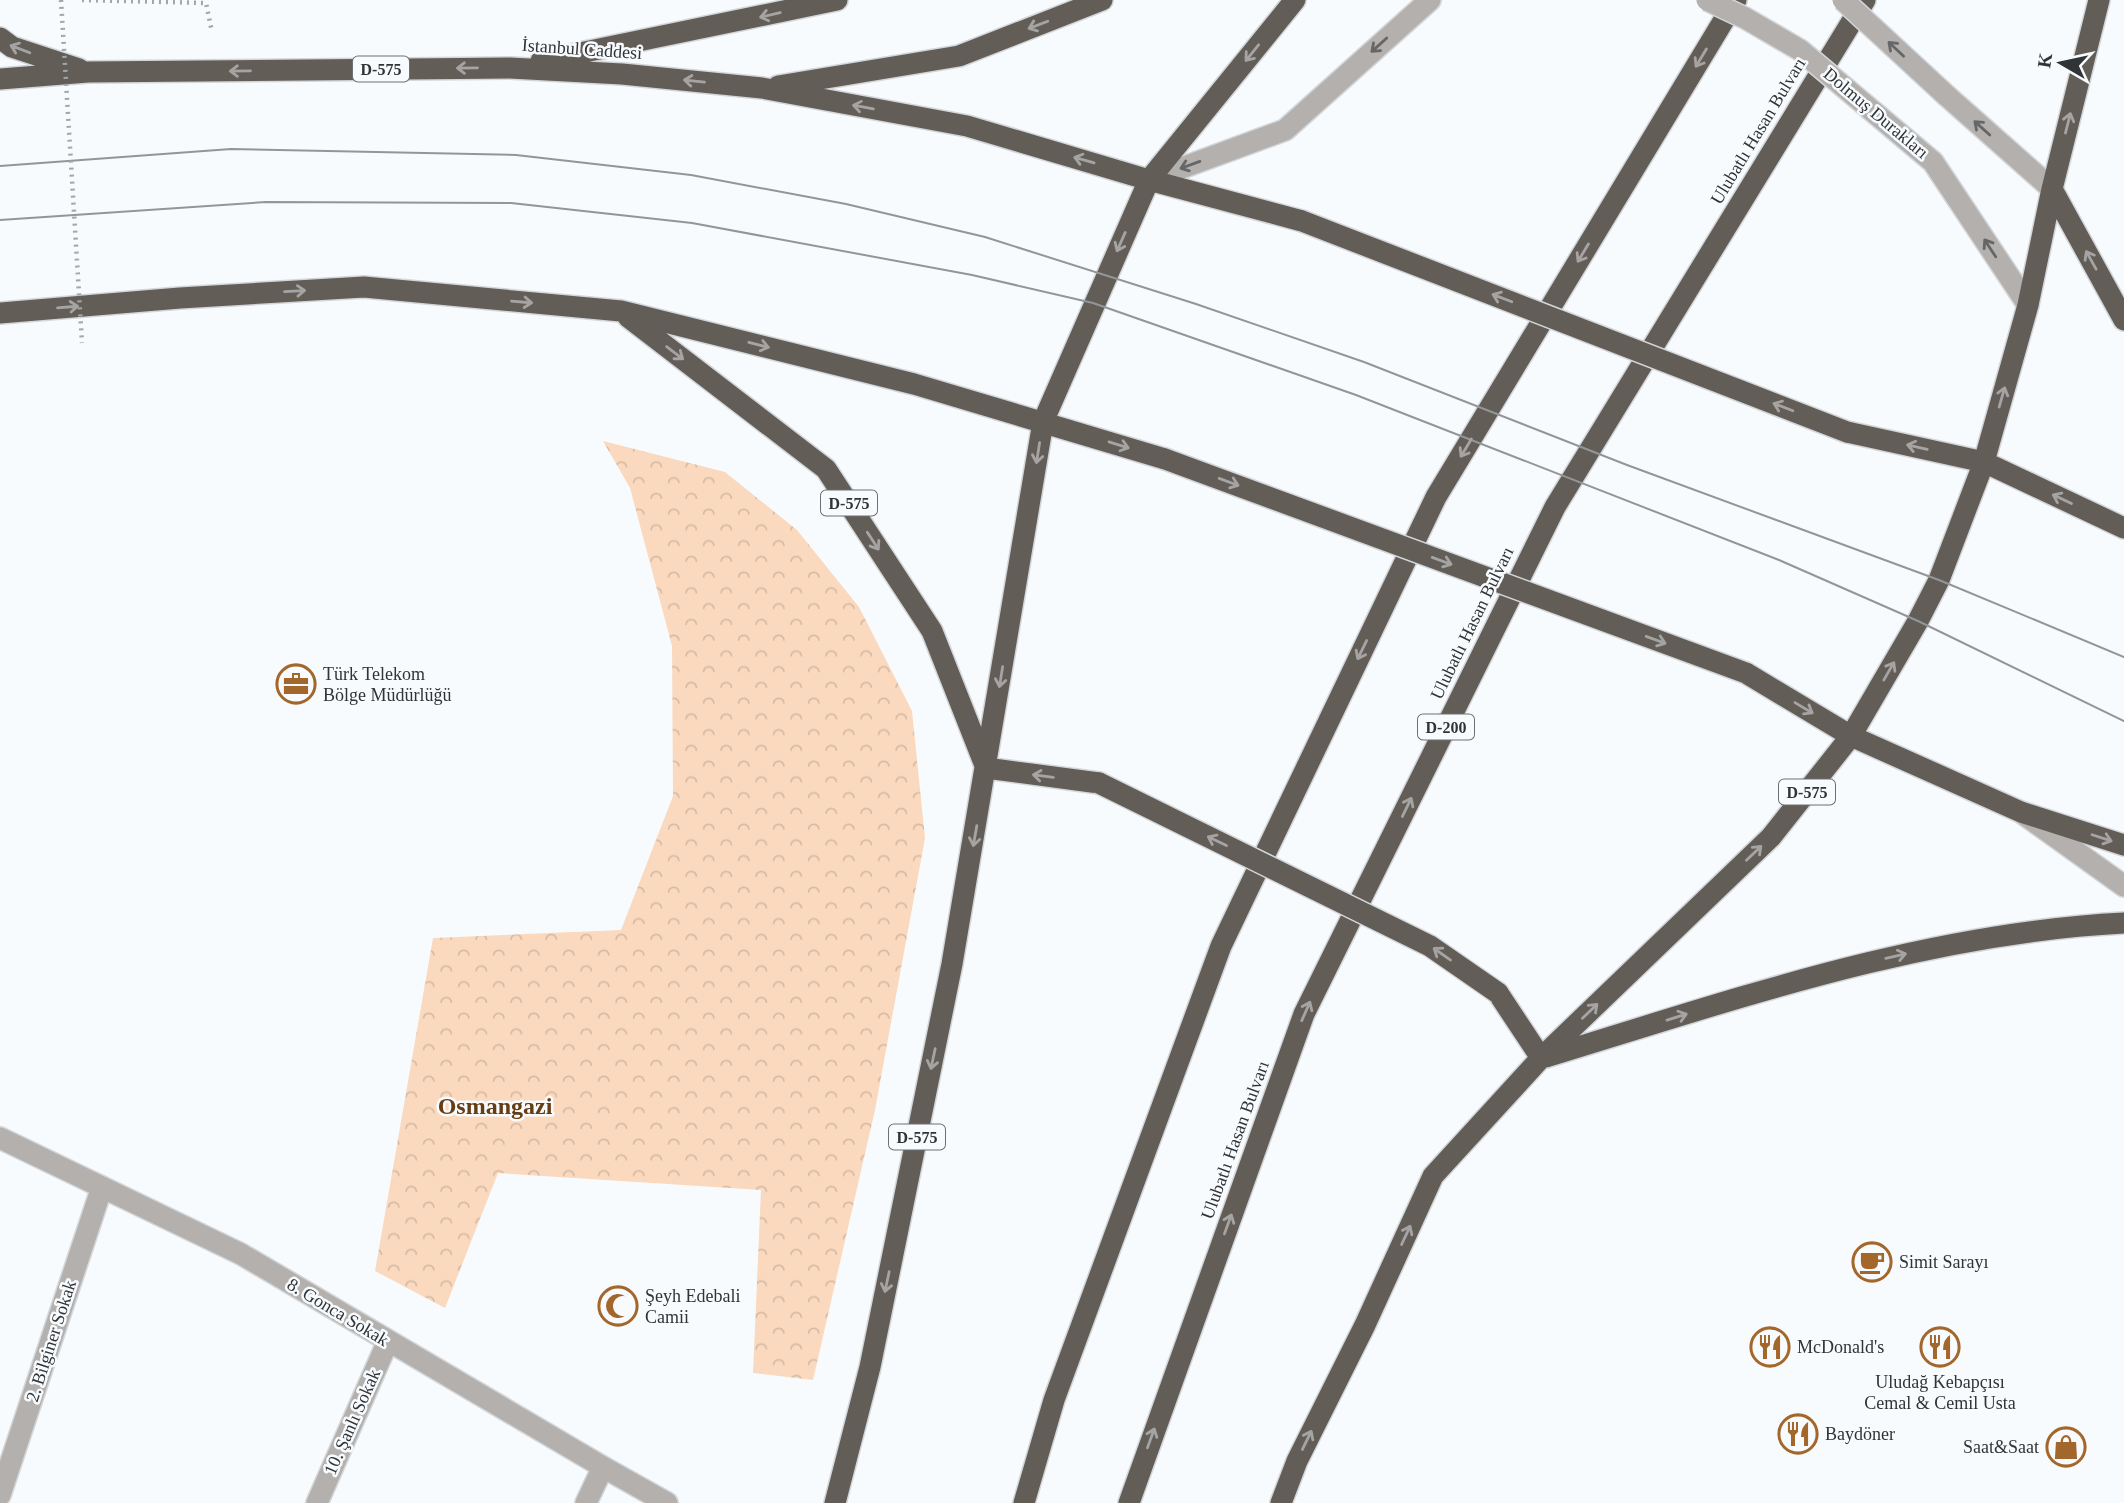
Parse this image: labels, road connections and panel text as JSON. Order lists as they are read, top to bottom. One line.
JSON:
{"streets":{"highway":["İstanbul Caddesi","D-575","Ulubatlı Hasan Bulvarı","D-200"],"street":["Dolmuş Durakları","8. Gonca Sokak","2. Bilginer Sokak","10. Şanlı Sokak"]},"crossings":[["İstanbul Caddesi","D-575"],["8. Gonca Sokak","2. Bilginer Sokak"],["8. Gonca Sokak","10. Şanlı Sokak"]],"one_way":["İstanbul Caddesi"],"districts":["Osmangazi"],"places":{"office":["Türk Telekom Bölge Müdürlüğü"],"cafe":["Simit Sarayı"],"mosque":["Şeyh Edebali Camii"],"restaurant":["McDonald's","Uludağ Kebapçısı Cemal & Cemil Usta","Baydöner"],"shop":["Saat&Saat"]},"north":"left"}
